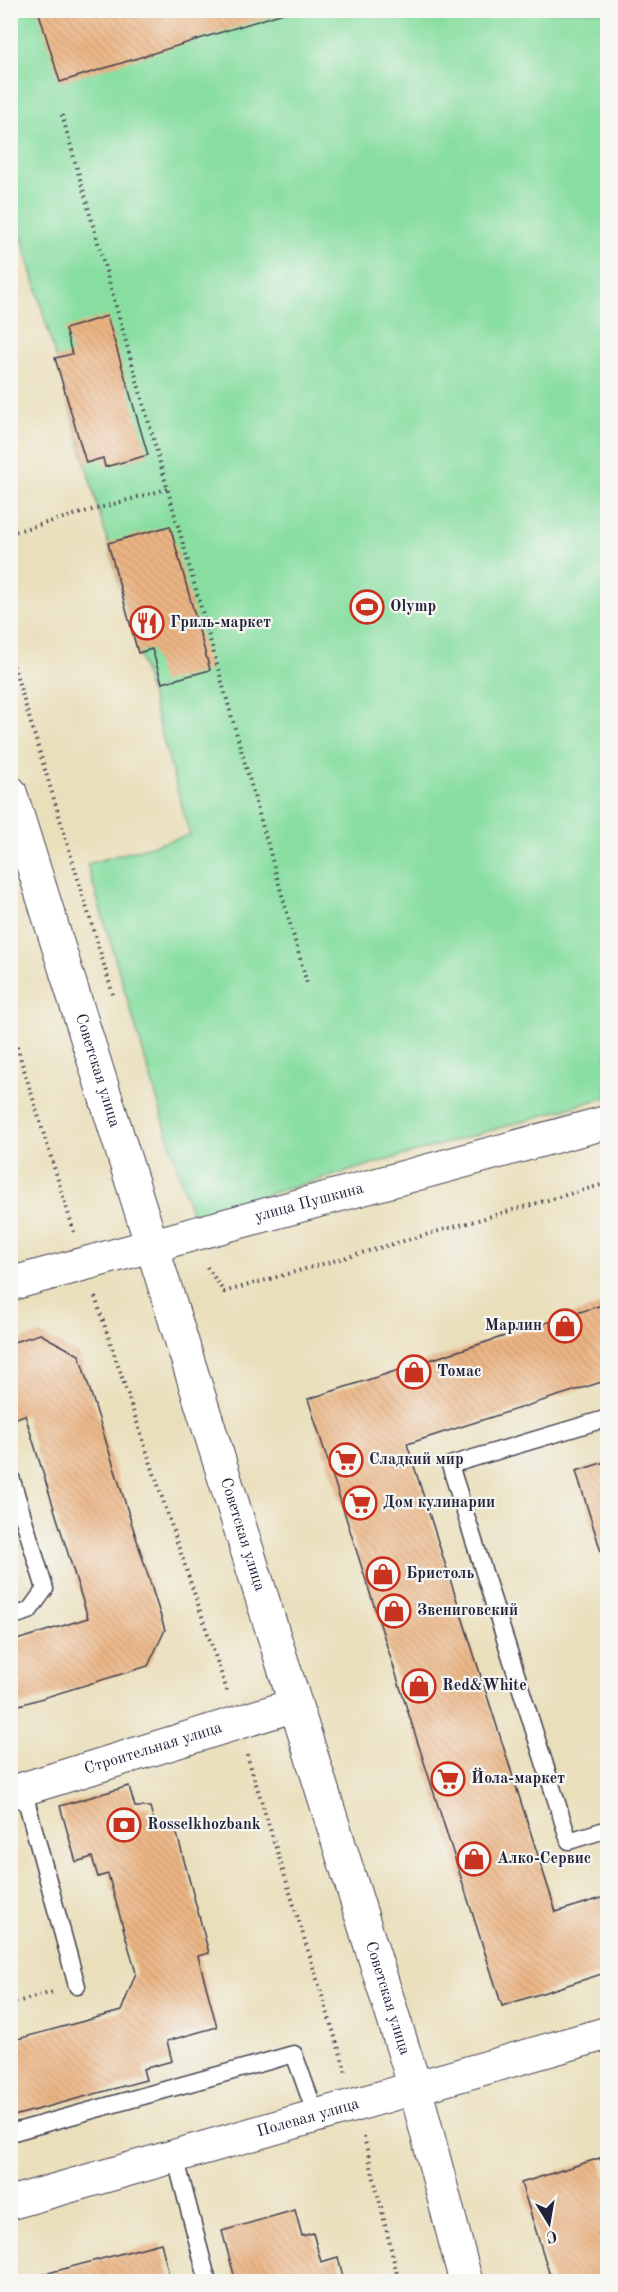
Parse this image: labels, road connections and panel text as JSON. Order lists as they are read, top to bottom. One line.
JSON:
{"streets":{"street":["Советская улица","улица Пушкина","Строительная улица","Полевая улица"]},"crossings":[["Советская улица","улица Пушкина"],["Советская улица","Строительная улица"],["Советская улица","Полевая улица"]],"places":{"sports":["Olymp"],"restaurant":["Гриль-маркет"],"shop":["Марлин","Томас","Бристоль","Звениговский","Red&White","Алко-Сервис"],"supermarket":["Сладкий мир","Дом кулинарии","Йола-маркет"],"bank":["Rosselkhozbank"]},"north":"bottom"}
